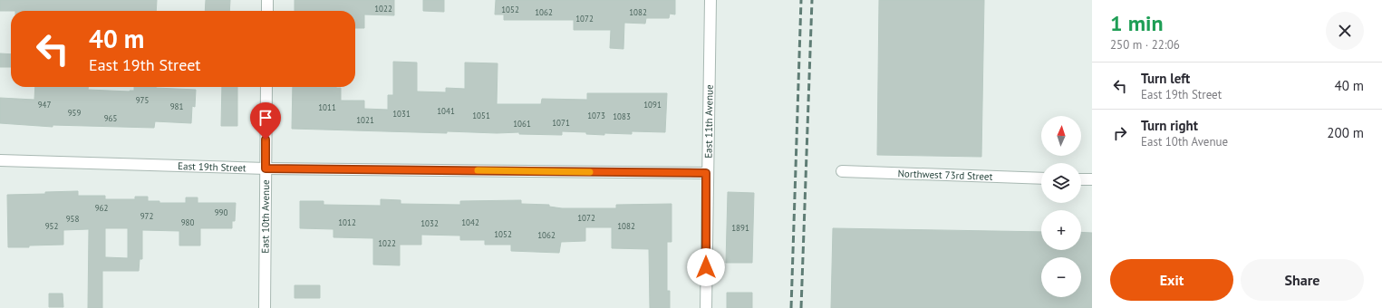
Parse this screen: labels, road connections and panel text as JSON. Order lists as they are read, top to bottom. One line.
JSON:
{"streets":{"street":["East 11th Avenue","East 19th Street","Northwest 73rd Street","East 10th Avenue"]},"crossings":[["East 11th Avenue","East 19th Street"],["East 19th Street","East 10th Avenue"]],"house_numbers":["1022","1052","1062","1082","1072","975","947","1091","981","1011","1041","959","1031","1051","1073","1083","965","1021","1071","1061","962","990","972","1072","958","980","1012","1042","1032","952","1082","1891","1052","1062","1022"],"north":"top","page":{"heading":["1 min","250 m · 22:06"],"turn":["40 m","East 19th Street"],"list":[{"name":"Turn left","note":"East 19th Street","value":"40 m"},{"name":"Turn right","note":"East 10th Avenue","value":"200 m"}],"map_buttons":["+","−"],"buttons":["Exit","Share"]}}
